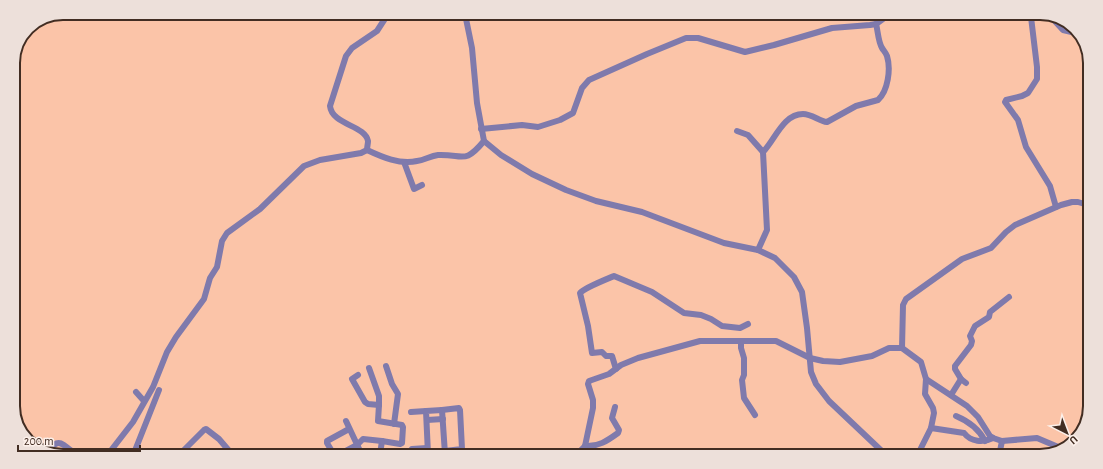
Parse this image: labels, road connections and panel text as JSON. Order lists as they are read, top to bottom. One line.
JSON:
{"scale_bar":"200 m","north":"bottom right"}
